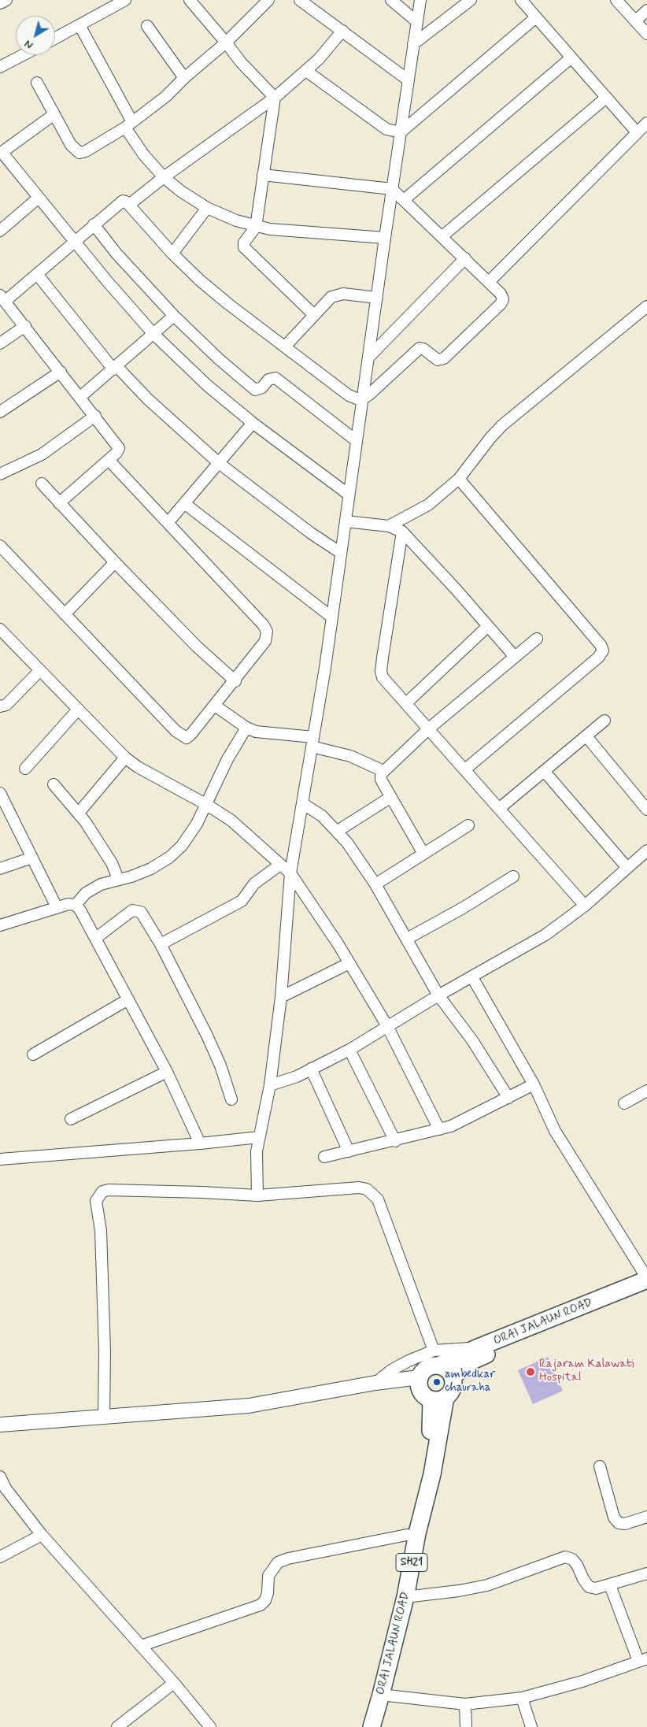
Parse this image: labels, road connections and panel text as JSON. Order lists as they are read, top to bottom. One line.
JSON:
{"streets":{"main road":["ORAI JALAUN ROAD","SH21"]},"places":["Rajaram Kalawati Hospital","ambedkar chauraha"],"north":"bottom left"}
